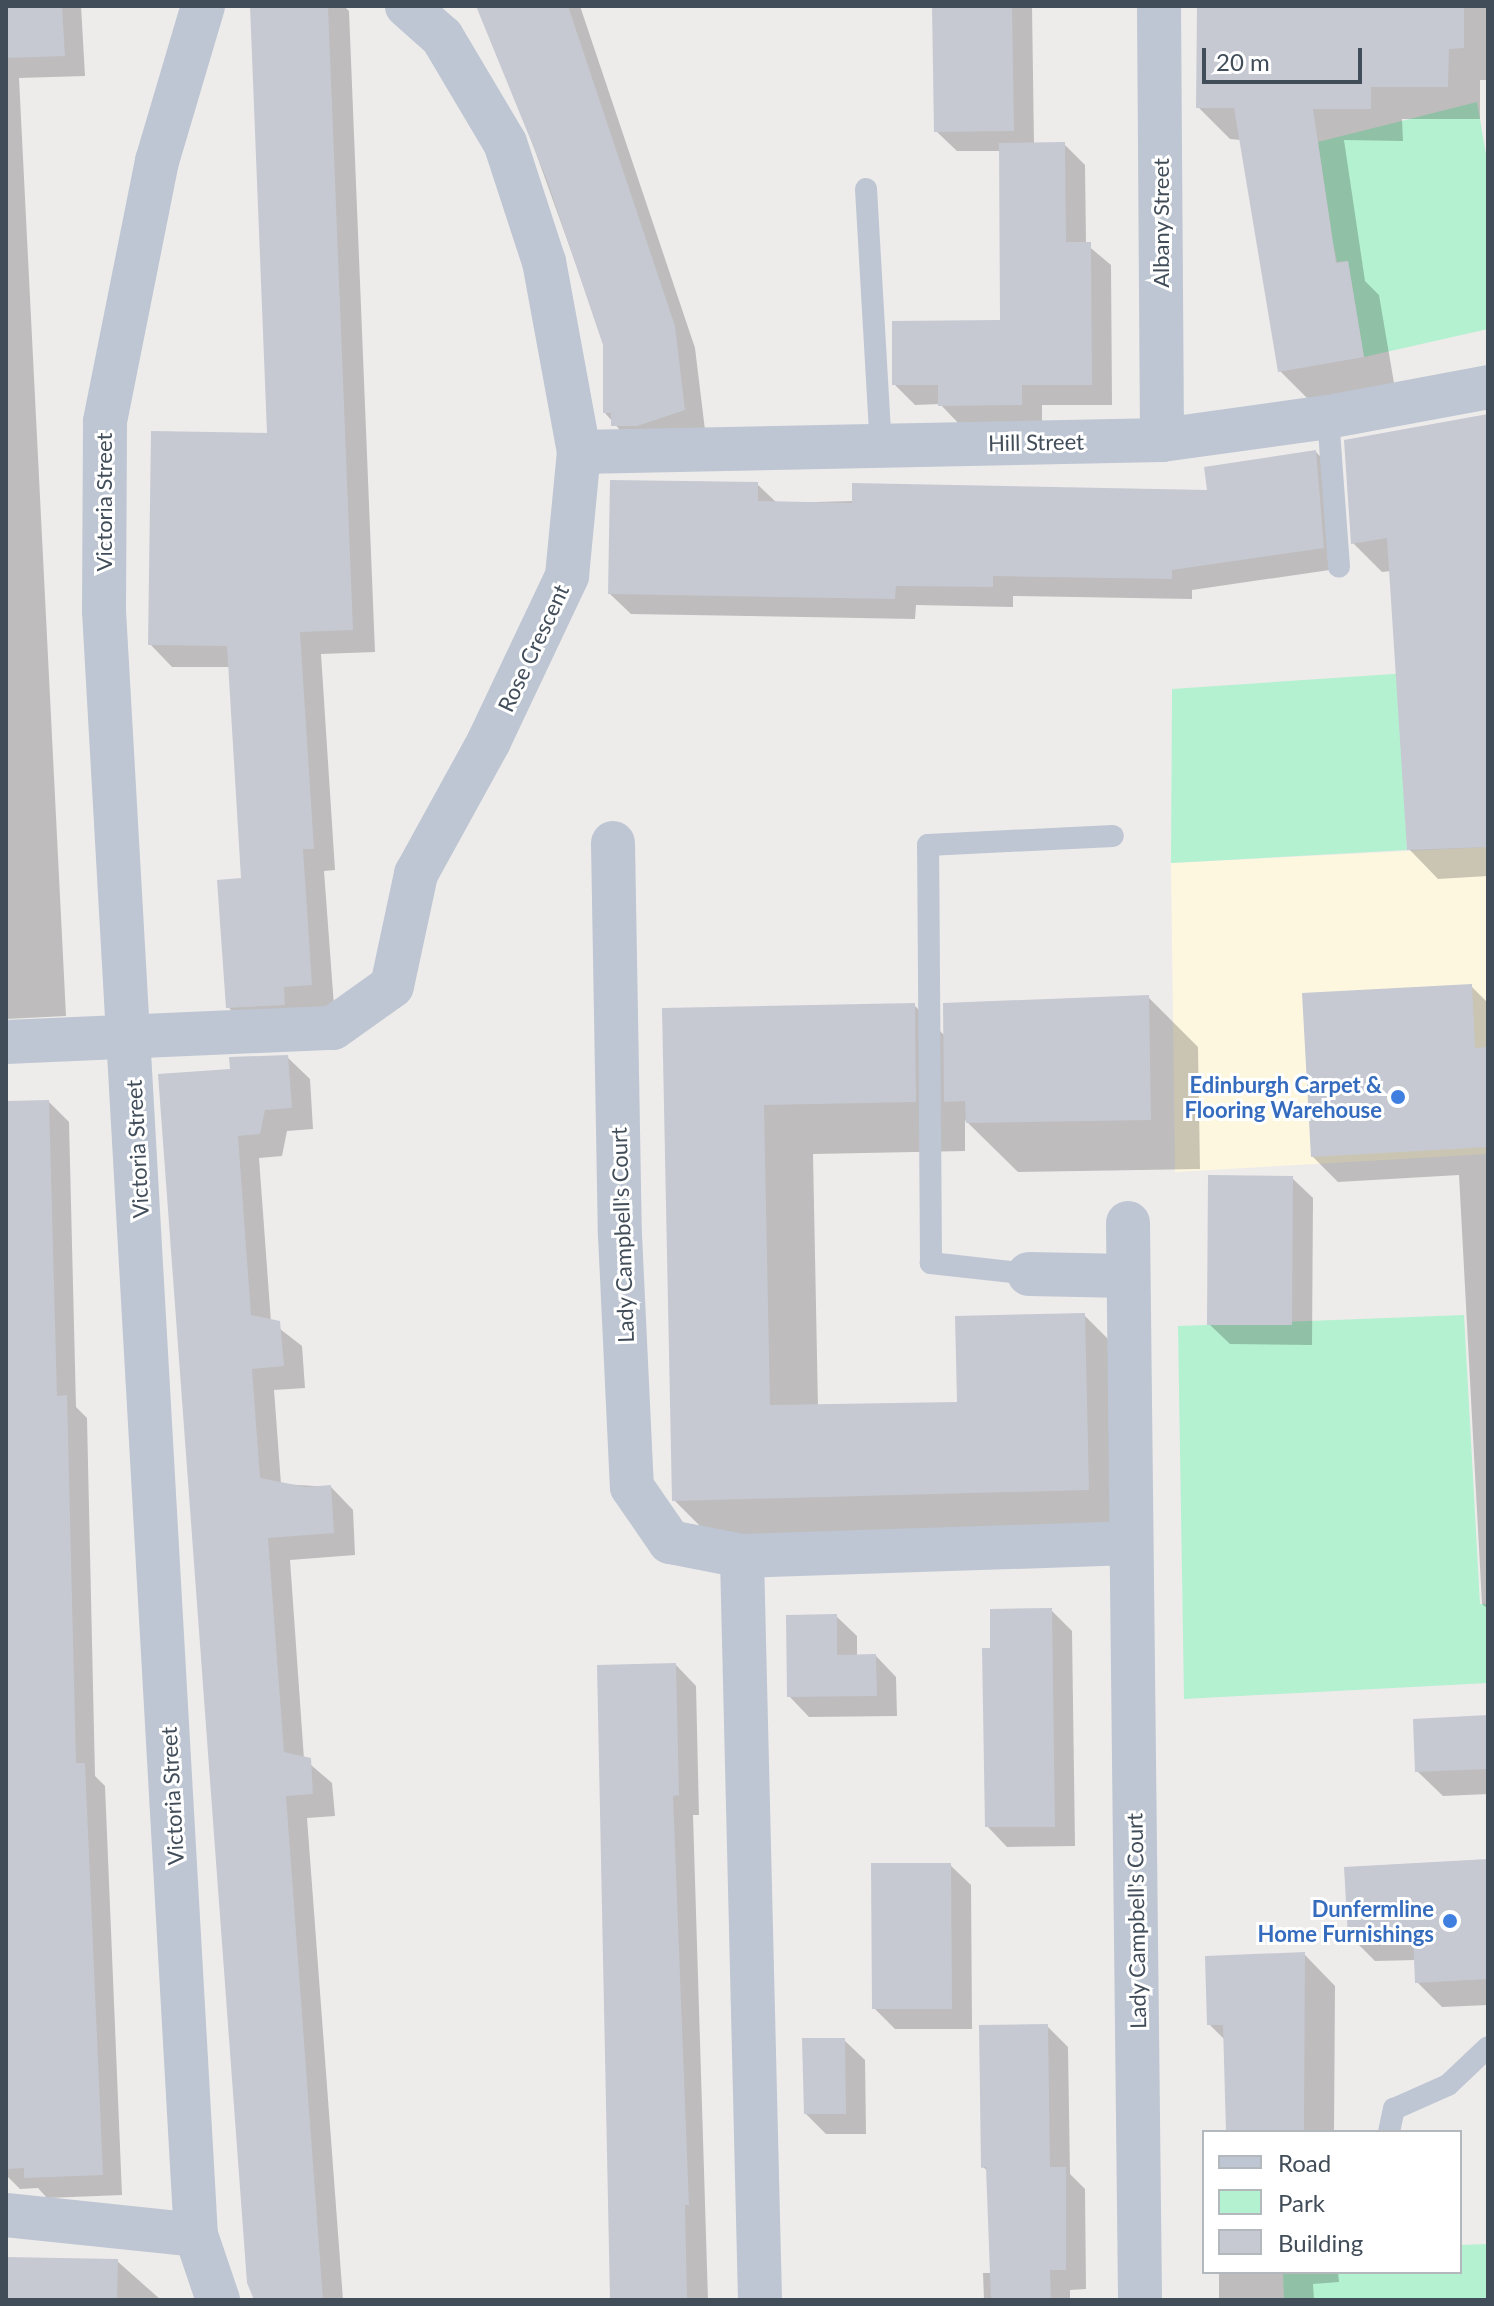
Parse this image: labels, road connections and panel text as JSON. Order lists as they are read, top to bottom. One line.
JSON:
{"streets":{"street":["Albany Street","Hill Street","Victoria Street","Rose Crescent","Lady Campbell's Court"]},"crossings":[["Albany Street","Hill Street"],["Hill Street","Rose Crescent"],["Victoria Street","Rose Crescent"]],"places":["Edinburgh Carpet & Flooring Warehouse","Dunfermline Home Furnishings"],"legend":["Road","Park","Building"],"scale_bar":"20 m"}
